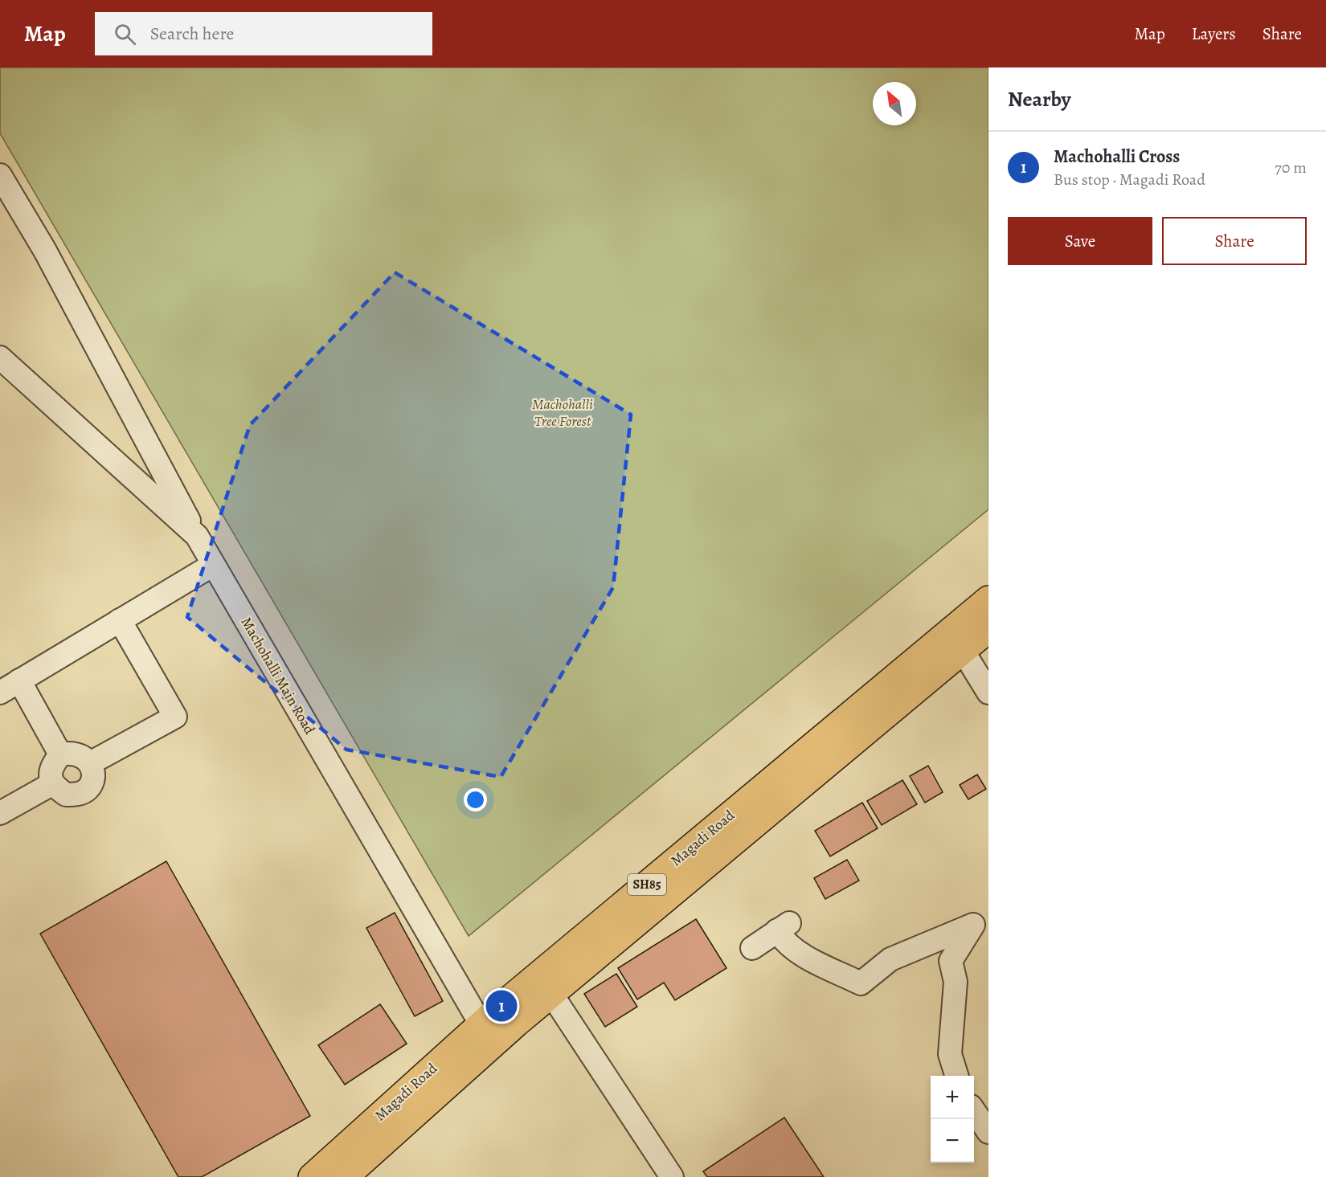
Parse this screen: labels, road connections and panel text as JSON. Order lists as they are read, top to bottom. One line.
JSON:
{"streets":{"main road":["Magadi Road","SH85"],"street":["Machohalli Main Road"]},"crossings":[["Machohalli Main Road","Magadi Road"]],"parks":["Machohalli Tree Forest"],"north":"top left","page":{"header":"Map","search":"Search here","nav":["Map","Layers","Share"],"heading":"Nearby","list":[{"mark":"1","name":"Machohalli Cross","note":"Bus stop · Magadi Road","value":"70 m"}],"buttons":["Save","Share"],"pins":"1","map_buttons":["+","−"]}}
